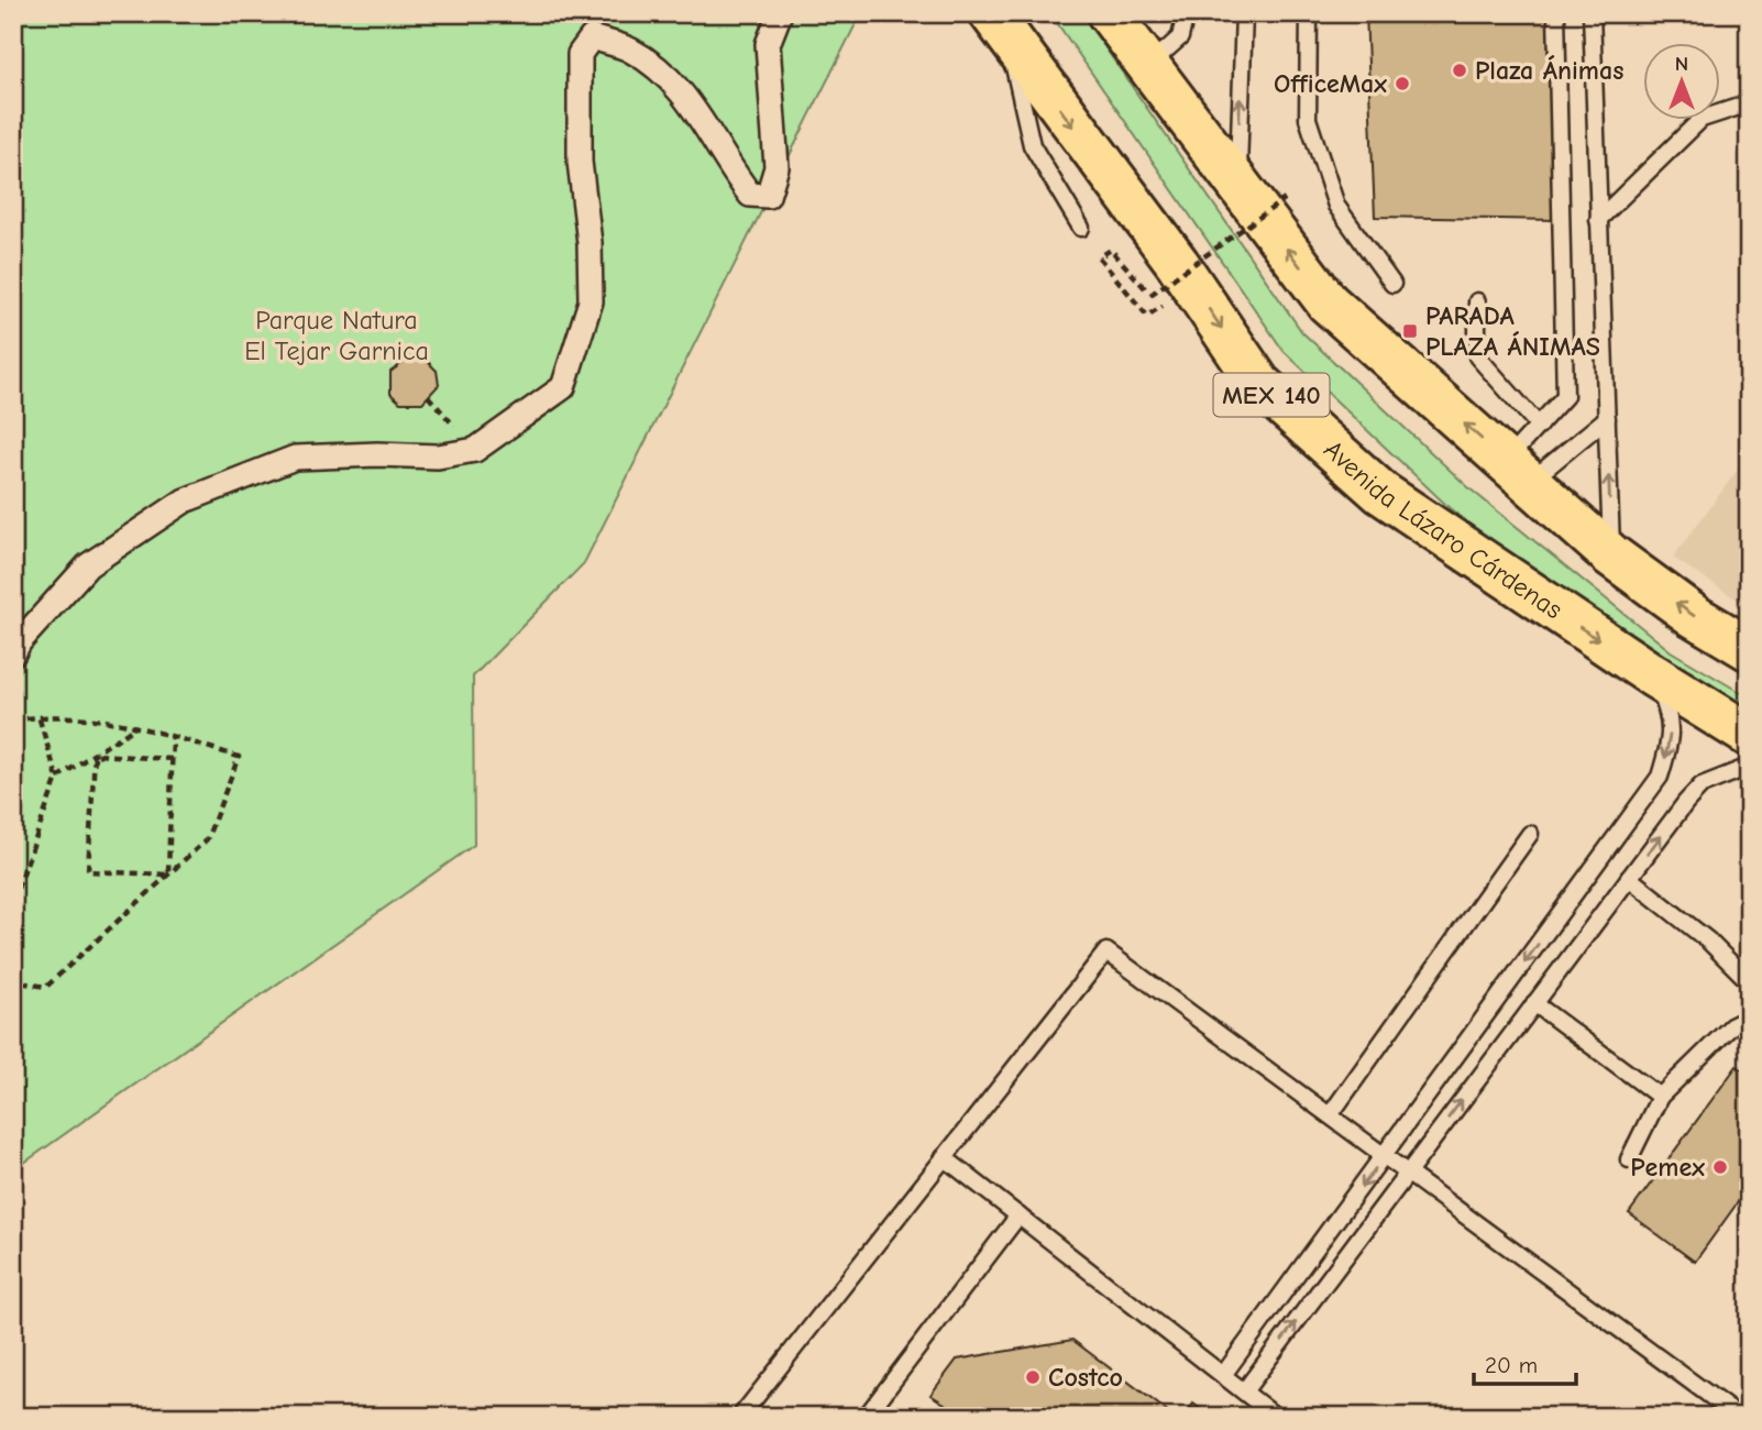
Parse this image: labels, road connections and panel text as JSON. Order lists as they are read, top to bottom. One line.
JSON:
{"streets":{"highway":["MEX 140","Avenida Lázaro Cárdenas"]},"parks":["Parque Natura El Tejar Garnica"],"places":{"other":["Plaza Ánimas","OfficeMax","Pemex","Costco"],"transit":["PARADA PLAZA ÁNIMAS"]},"scale_bar":"20 m","north":"top"}
